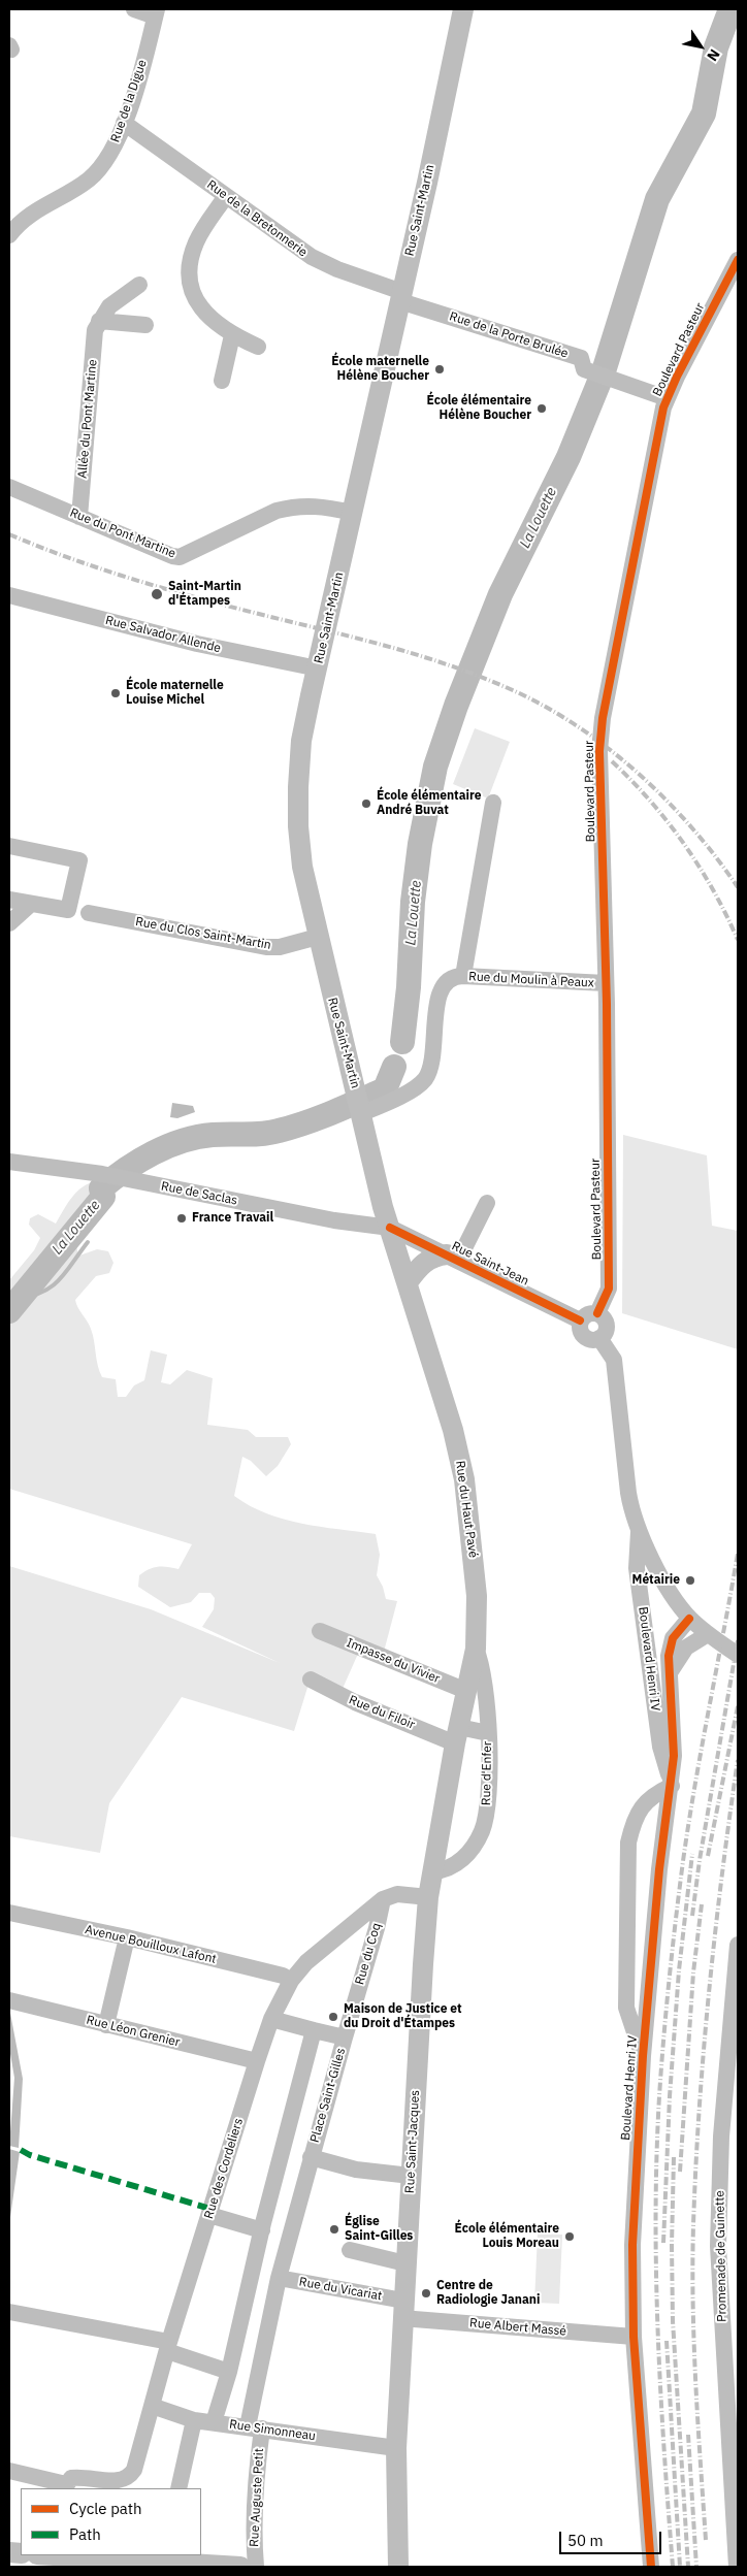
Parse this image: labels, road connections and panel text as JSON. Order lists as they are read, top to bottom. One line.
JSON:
{"streets":{"main road":["Rue Saint-Martin","Rue du Haut Pavé","Rue Saint-Jacques"],"street":["Rue de la Digue","Rue de la Bretonnerie","Rue de la Porte Brulée","Boulevard Pasteur","Allée du Pont Martine","Rue du Pont Martine","Rue Salvador Allende","Rue du Clos Saint-Martin","Rue du Moulin à Peaux","Rue de Saclas","Rue Saint-Jean","Boulevard Henri IV","Impasse du Vivier","Rue du Filoir","Rue d'Enfer","Avenue Bouilloux Lafont","Rue du Coq","Rue Léon Grenier","Place Saint-Gilles","Rue des Cordeliers","Promenade de Guinette","Rue du Vicariat","Rue Albert Massé","Rue Simonneau","Rue Auguste Petit"]},"crossings":[["Rue de la Digue","Rue de la Bretonnerie"],["Rue Saint-Martin","Rue de la Bretonnerie"],["Rue Saint-Martin","Rue de la Porte Brulée"],["Rue Saint-Martin","Rue du Pont Martine"],["Rue Saint-Martin","Rue Salvador Allende"],["Rue Saint-Martin","Rue du Clos Saint-Martin"],["Rue Saint-Martin","Rue du Moulin à Peaux"],["Rue Saint-Martin","Rue de Saclas"],["Rue Saint-Martin","Rue Saint-Jean"],["Rue Saint-Martin","Rue du Haut Pavé"],["Rue de la Bretonnerie","Rue de la Porte Brulée"],["Rue de la Porte Brulée","Boulevard Pasteur"],["Boulevard Pasteur","Rue du Moulin à Peaux"],["Boulevard Pasteur","Rue Saint-Jean"],["Allée du Pont Martine","Rue du Pont Martine"],["Rue de Saclas","Rue Saint-Jean"],["Rue de Saclas","Rue du Haut Pavé"],["Rue Saint-Jean","Rue du Haut Pavé"],["Rue du Haut Pavé","Impasse du Vivier"],["Rue du Haut Pavé","Rue du Filoir"],["Rue du Haut Pavé","Rue d'Enfer"],["Rue du Haut Pavé","Rue Saint-Jacques"],["Boulevard Henri IV","Rue Albert Massé"],["Rue du Filoir","Rue d'Enfer"],["Rue d'Enfer","Rue Saint-Jacques"],["Avenue Bouilloux Lafont","Rue des Cordeliers"],["Rue du Coq","Place Saint-Gilles"],["Rue du Coq","Rue des Cordeliers"],["Rue Léon Grenier","Rue des Cordeliers"],["Place Saint-Gilles","Rue des Cordeliers"],["Place Saint-Gilles","Rue du Vicariat"],["Place Saint-Gilles","Rue Simonneau"],["Place Saint-Gilles","Rue Auguste Petit"],["Rue Saint-Jacques","Rue du Vicariat"],["Rue Saint-Jacques","Rue Albert Massé"],["Rue Saint-Jacques","Rue Simonneau"],["Rue des Cordeliers","Rue Simonneau"],["Rue du Vicariat","Rue Albert Massé"],["Rue Simonneau","Rue Auguste Petit"]],"water":["La Louette"],"places":["École maternelle Hélène Boucher","École élémentaire Hélène Boucher","Saint-Martin d'Étampes","École maternelle Louise Michel","École élémentaire André Buvat","France Travail","Métairie","Maison de Justice et du Droit d'Étampes","Église Saint-Gilles","École élémentaire Louis Moreau","Centre de Radiologie Janani"],"legend":["Cycle path","Path"],"scale_bar":"50 m","north":"bottom right"}
